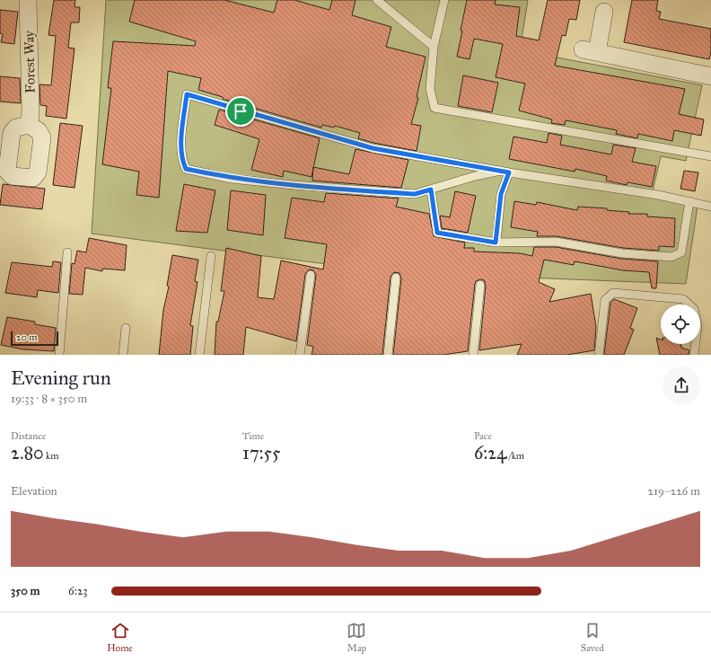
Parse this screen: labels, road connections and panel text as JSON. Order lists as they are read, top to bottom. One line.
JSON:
{"streets":{"street":["Forest Way"]},"scale_bar":"20 m","page":{"scale":"20 m","heading":["Evening run","19:33 · 8 × 350 m"],"stats":[["Distance","2.80 km"],["Time","17:55"],["Pace","6:24 /km"]],"chart":["Elevation","219–226 m"],"list":[{"name":"350 m","note":"6:23"}],"tabs":["Home","Map","Saved"]}}
